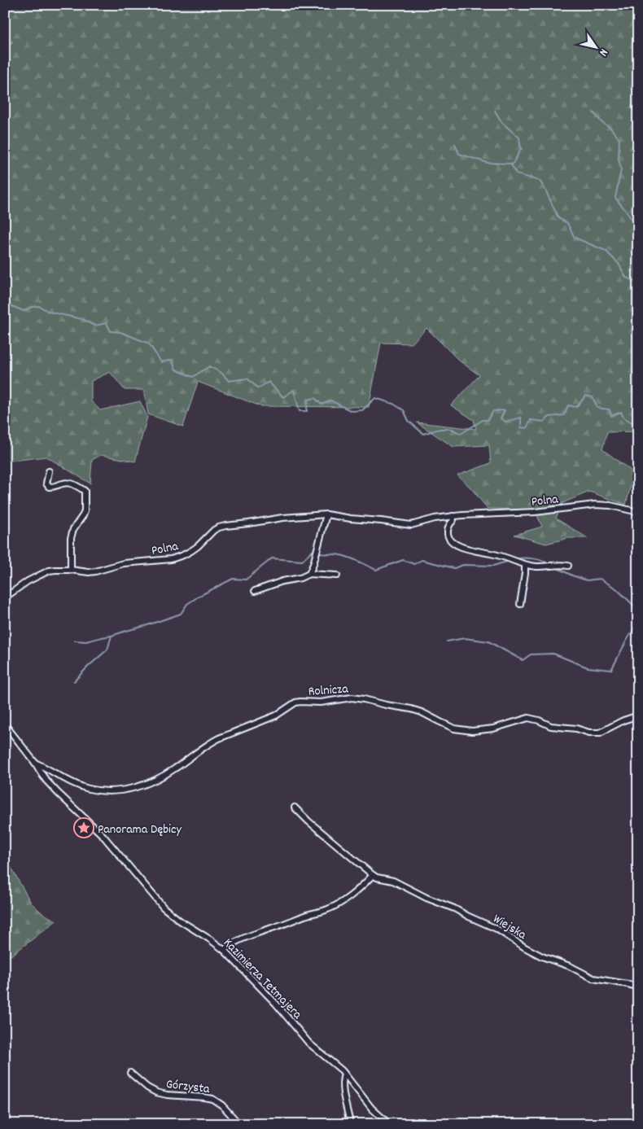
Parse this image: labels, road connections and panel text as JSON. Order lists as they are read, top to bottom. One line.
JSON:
{"streets":{"street":["Polna","Rolnicza","Wiejska","Kazimierza Tetmajera","Górzysta"]},"crossings":[["Rolnicza","Kazimierza Tetmajera"]],"places":{"place":["Panorama Dębicy"]},"north":"bottom right"}
